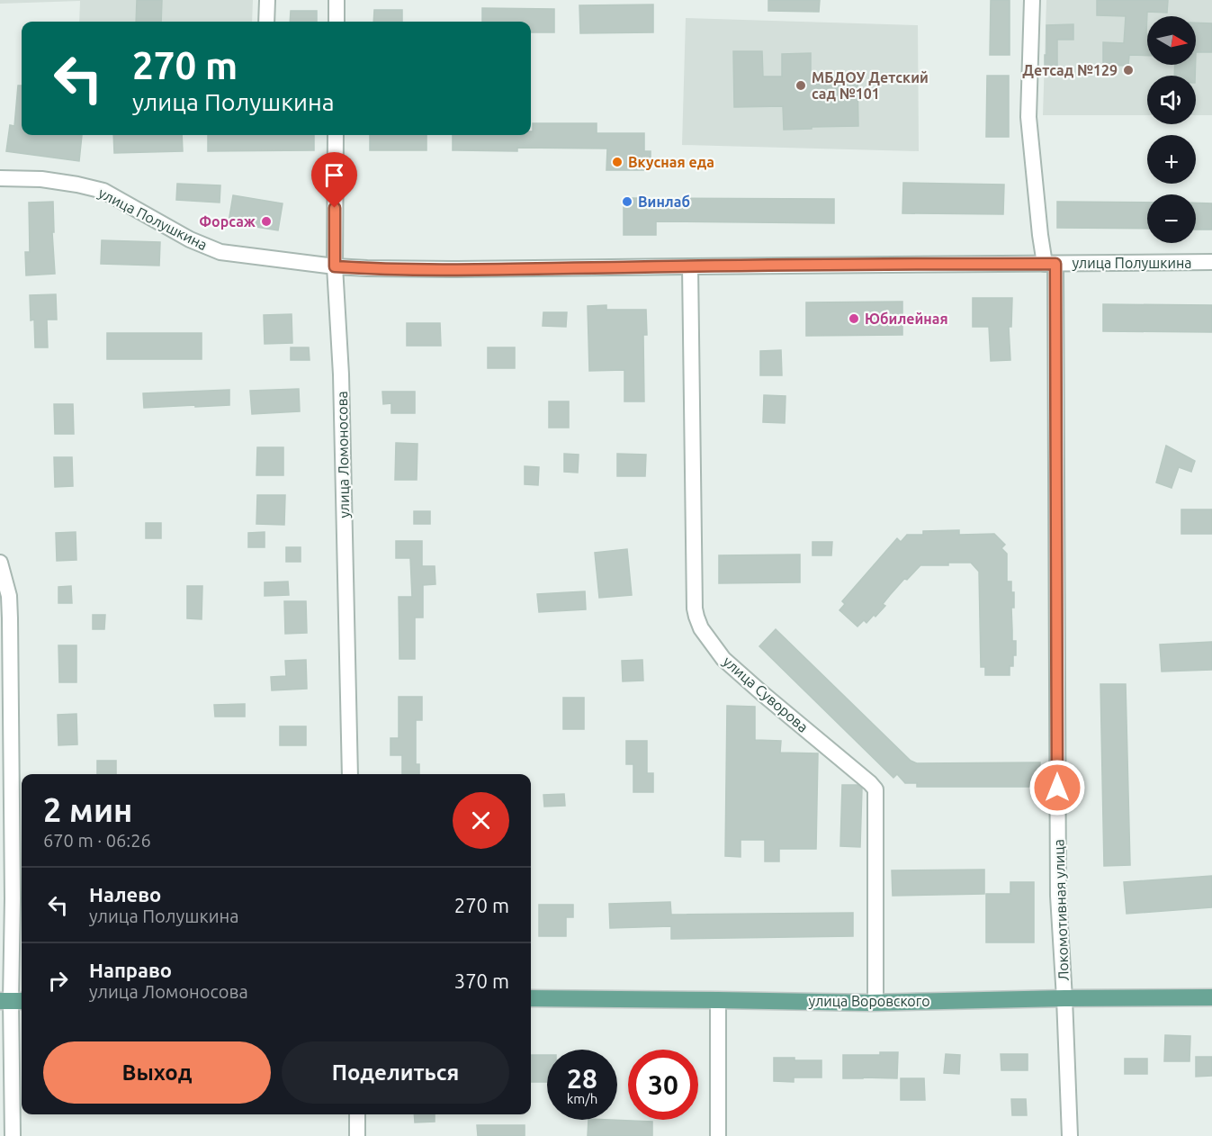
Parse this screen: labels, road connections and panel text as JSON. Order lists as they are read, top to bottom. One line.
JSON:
{"streets":{"main road":["улица Воровского"],"street":["улица Полушкина","улица Ломоносова","улица Суворова","Локомотивная улица"]},"crossings":[["улица Полушкина","улица Ломоносова"],["улица Полушкина","улица Суворова"],["улица Полушкина","Локомотивная улица"],["улица Суворова","улица Воровского"],["Локомотивная улица","улица Воровского"]],"places":["Детсад №129","МБДОУ Детский сад №101","Вкусная еда","Винлаб","Форсаж","Юбилейная"],"north":"right","page":{"map_buttons":["+","−"],"turn":["270 m","улица Полушкина"],"heading":["2 мин","670 m · 06:26"],"list":[{"name":"Налево","note":"улица Полушкина","value":"270 m"},{"name":"Направо","note":"улица Ломоносова","value":"370 m"}],"buttons":["Выход","Поделиться"],"speed":"28 km/h","limit":"30"}}
